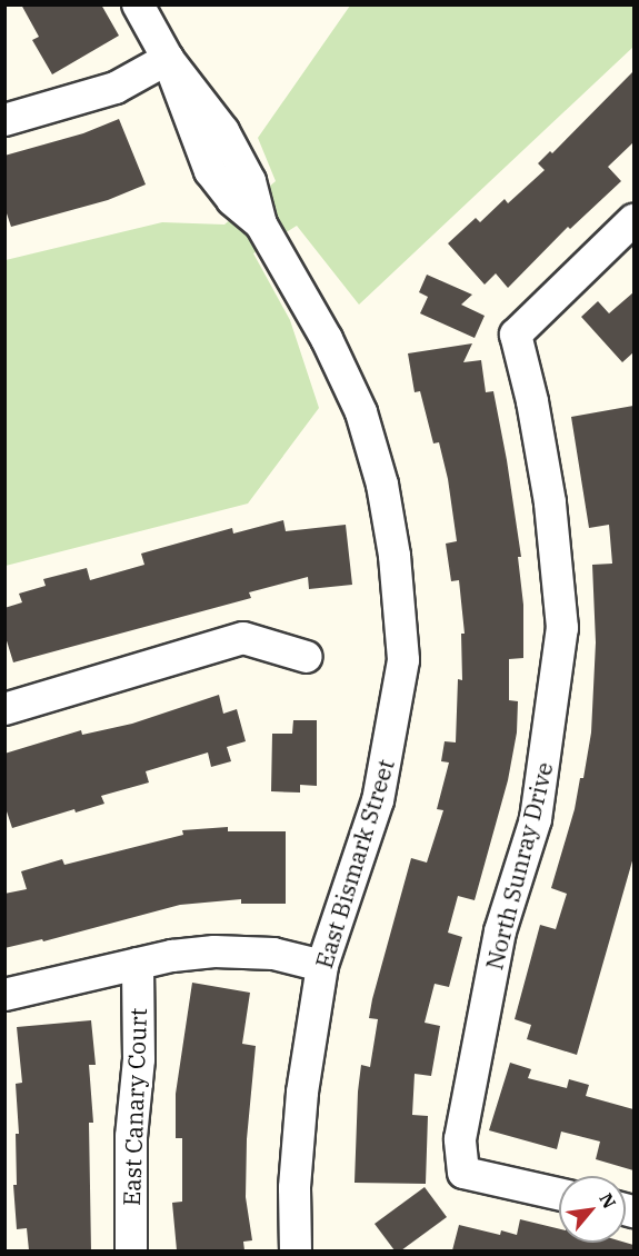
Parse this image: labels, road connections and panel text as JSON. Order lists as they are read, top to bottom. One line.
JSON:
{"streets":{"street":["East Bismark Street","North Sunray Drive","East Canary Court"]},"north":"top right"}
